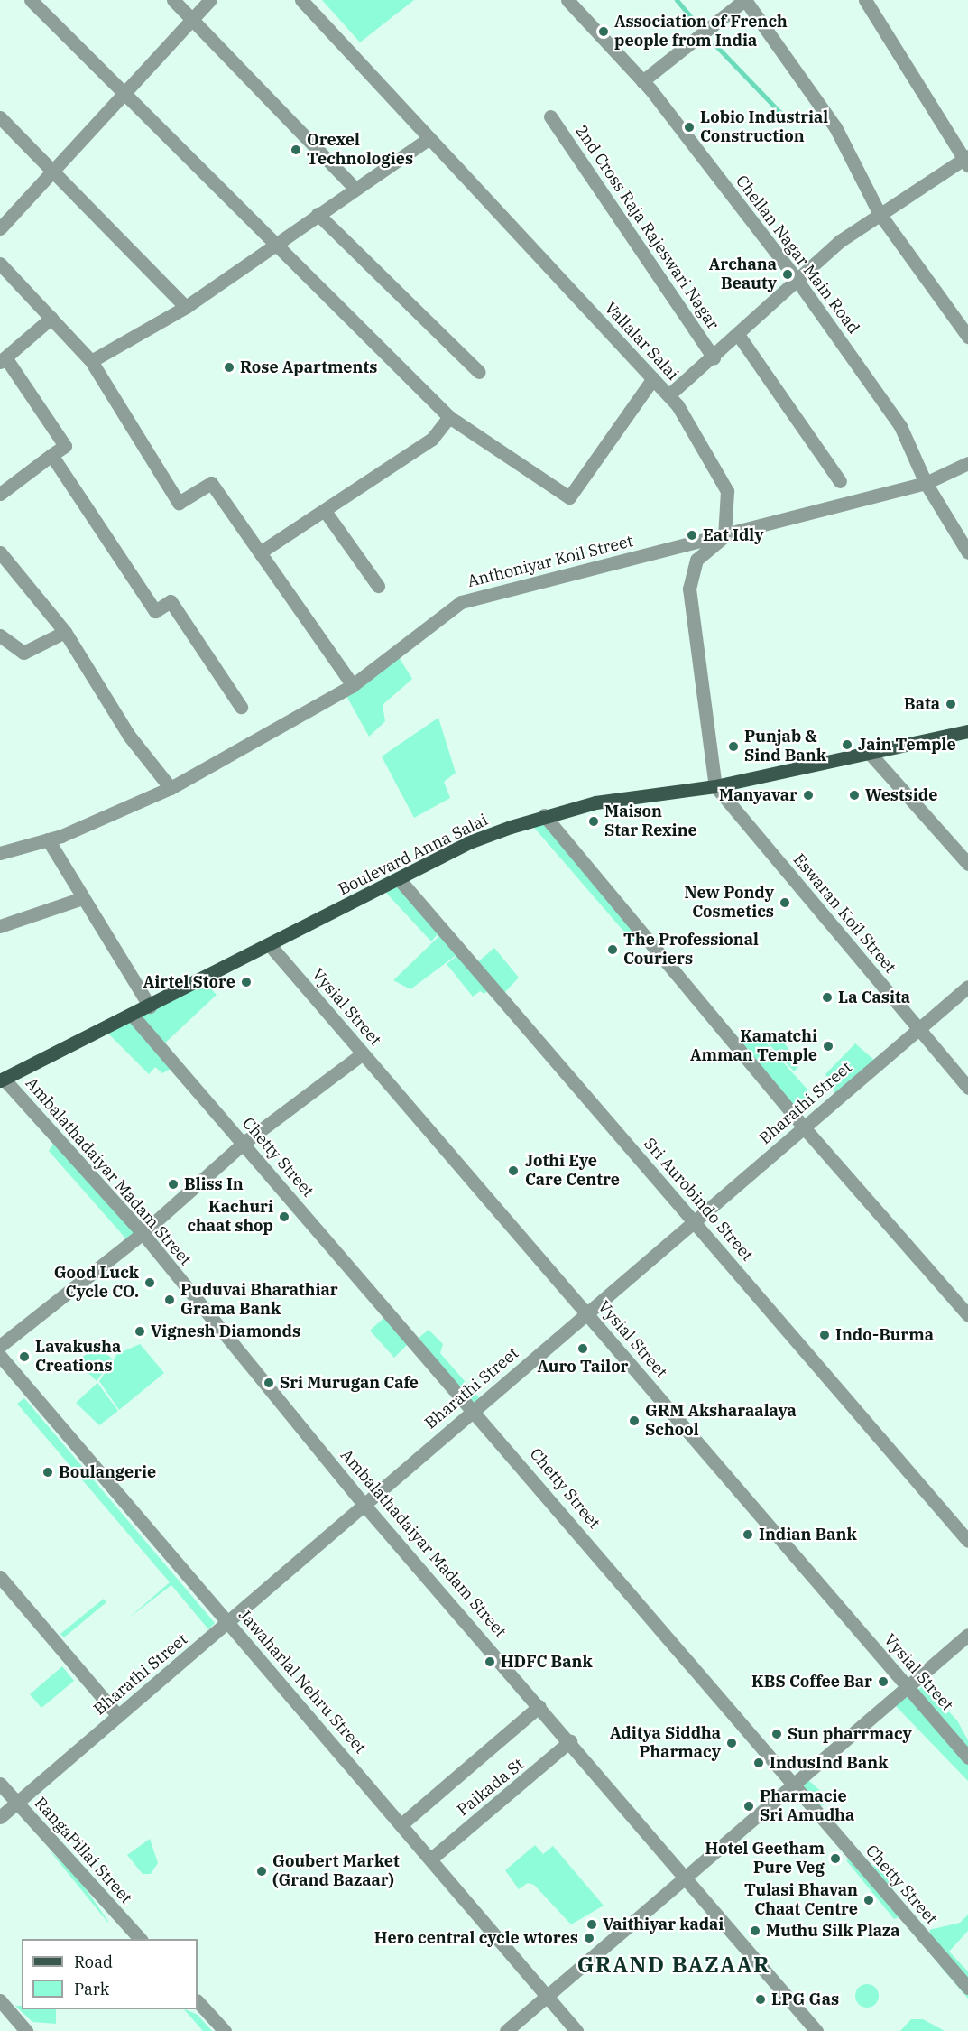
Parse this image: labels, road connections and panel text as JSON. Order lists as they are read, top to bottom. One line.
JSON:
{"streets":{"main road":["Boulevard Anna Salai"],"street":["2nd Cross Raja Rajeswari Nagar","Chellan Nagar Main Road","Vallalar Salai","Anthoniyar Koil Street","Eswaran Koil Street","Vysial Street","Bharathi Street","Chetty Street","Ambalathadaiyar Madam Street","Sri Aurobindo Street","Jawaharlal Nehru Street","Paikada St","RangaPillai Street"]},"crossings":[["Chellan Nagar Main Road","Anthoniyar Koil Street"],["Vallalar Salai","Anthoniyar Koil Street"],["Boulevard Anna Salai","Eswaran Koil Street"],["Boulevard Anna Salai","Vysial Street"],["Boulevard Anna Salai","Chetty Street"],["Boulevard Anna Salai","Ambalathadaiyar Madam Street"],["Boulevard Anna Salai","Sri Aurobindo Street"],["Eswaran Koil Street","Bharathi Street"],["Vysial Street","Bharathi Street"],["Bharathi Street","Chetty Street"],["Bharathi Street","Ambalathadaiyar Madam Street"],["Bharathi Street","Sri Aurobindo Street"],["Bharathi Street","Jawaharlal Nehru Street"],["Bharathi Street","RangaPillai Street"],["Ambalathadaiyar Madam Street","Paikada St"],["Jawaharlal Nehru Street","Paikada St"]],"districts":["GRAND BAZAAR"],"places":["Association of French people from India","Lobio Industrial Construction","Orexel Technologies","Archana Beauty","Rose Apartments","Eat Idly","Bata","Jain Temple","Punjab & Sind Bank","Manyavar","Westside","Maison Star Rexine","New Pondy Cosmetics","The Professional Couriers","Airtel Store","La Casita","Kamatchi Amman Temple","Jothi Eye Care Centre","Bliss In","Kachuri chaat shop","Good Luck Cycle CO.","Puduvai Bharathiar Grama Bank","Vignesh Diamonds","Indo-Burma","Auro Tailor","Lavakusha Creations","Sri Murugan Cafe","GRM Aksharaalaya School","Boulangerie","Indian Bank","HDFC Bank","KBS Coffee Bar","Sun pharrmacy","Aditya Siddha Pharmacy","IndusInd Bank","Pharmacie Sri Amudha","Hotel Geetham Pure Veg","Goubert Market (Grand Bazaar)","Tulasi Bhavan Chaat Centre","Vaithiyar kadai","Muthu Silk Plaza","Hero central cycle wtores","LPG Gas"],"legend":["Road","Park"]}
